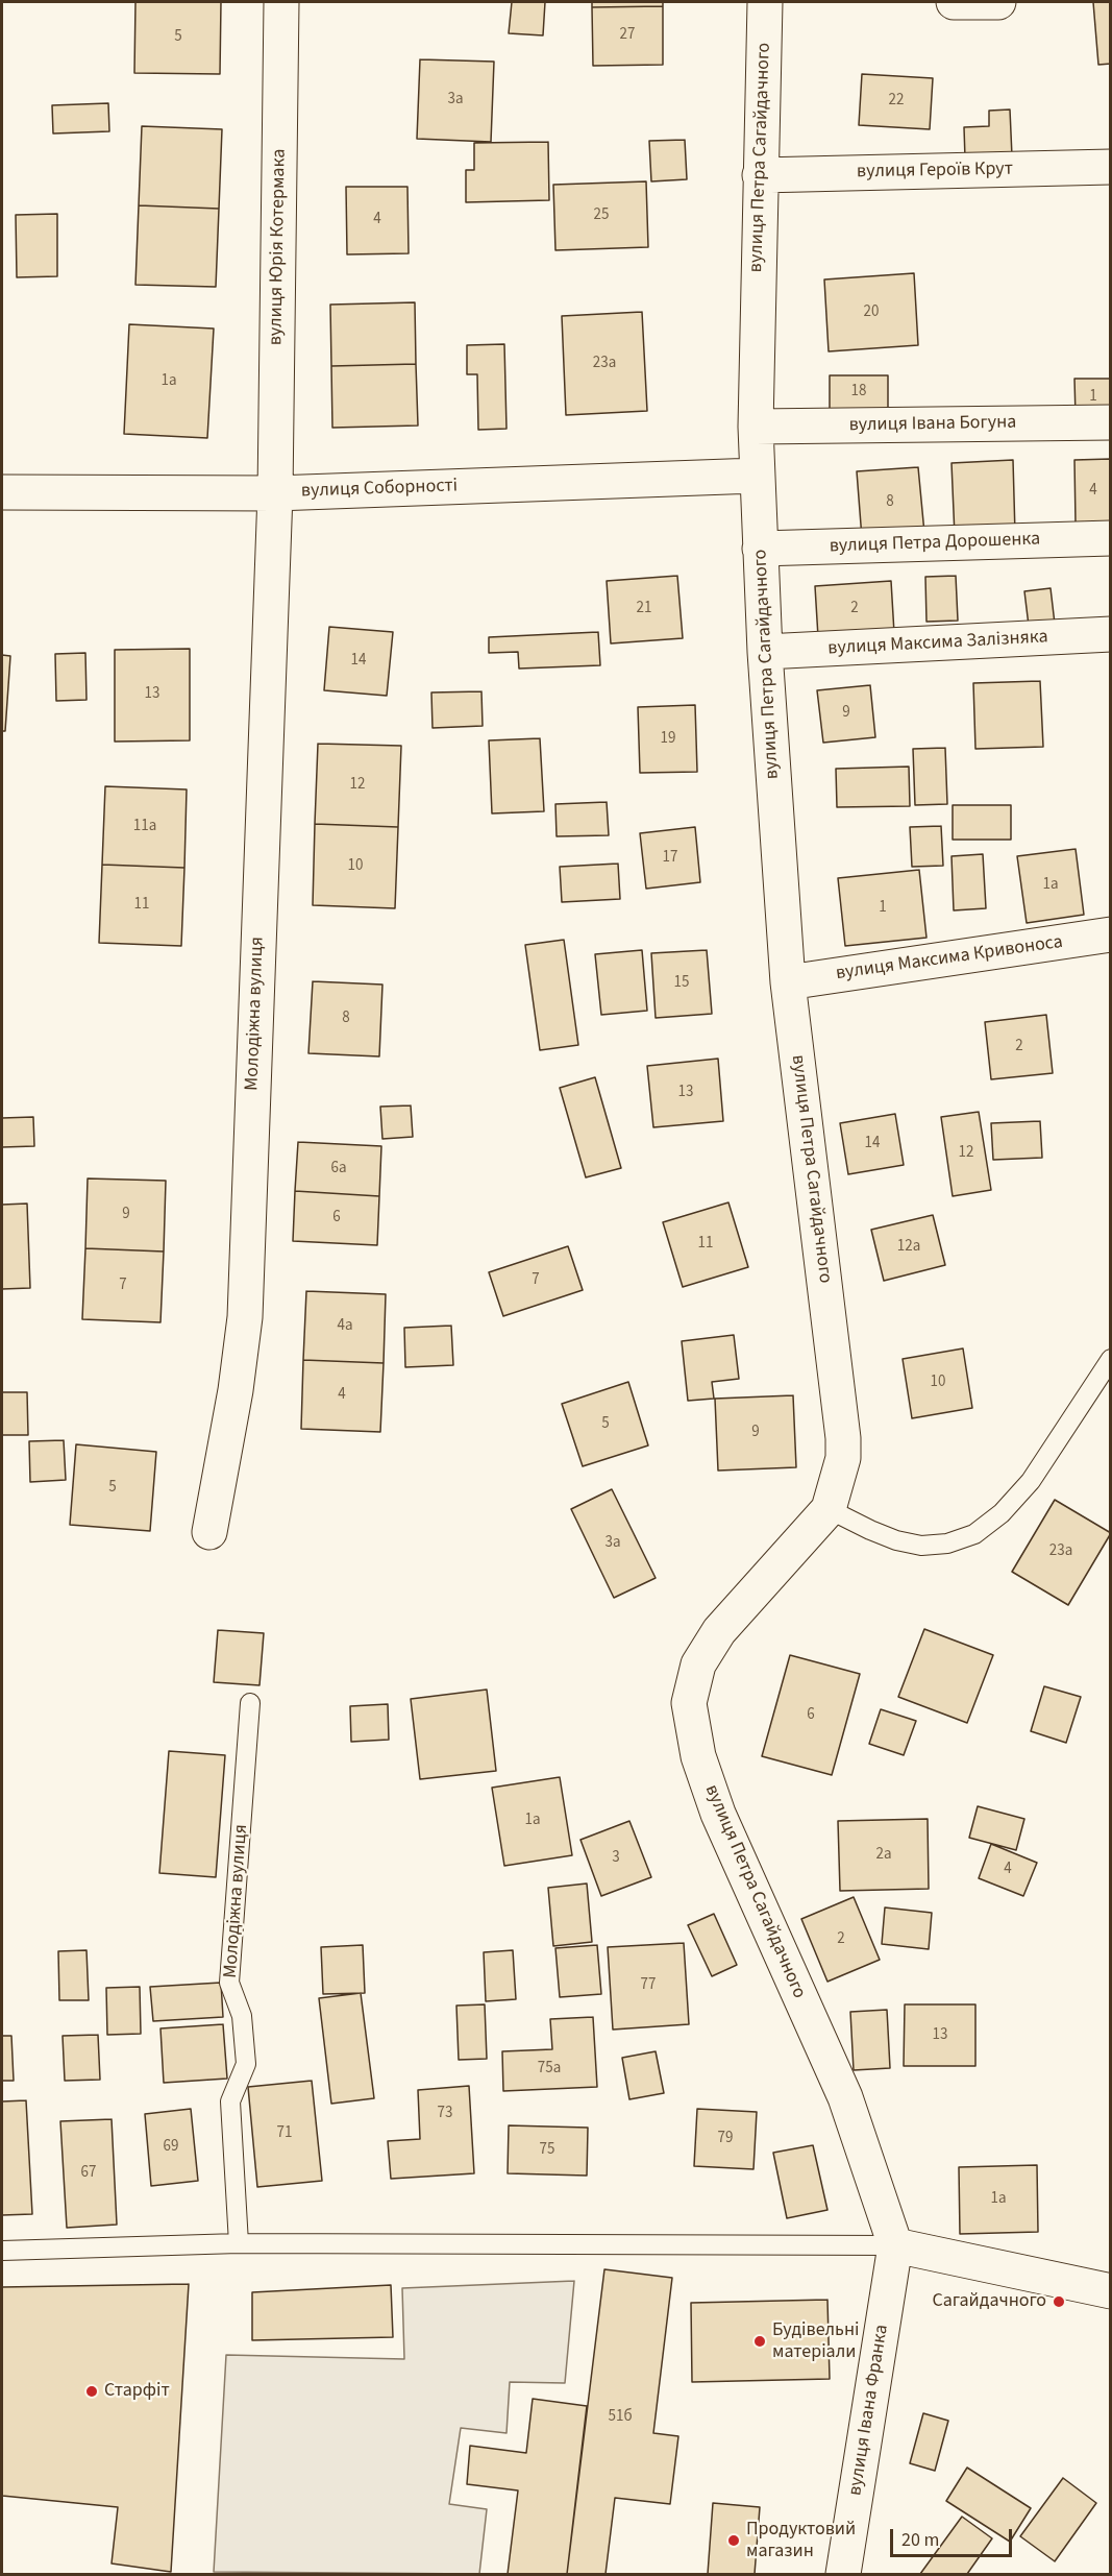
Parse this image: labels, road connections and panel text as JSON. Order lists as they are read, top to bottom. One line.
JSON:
{"streets":{"street":["вулиця Петра Сагайдачного","вулиця Героїв Крут","вулиця Юрія Котермака","вулиця Івана Богуна","вулиця Соборності","вулиця Петра Дорошенка","вулиця Максима Залізняка","вулиця Максима Кривоноса","Молодіжна вулиця","вулиця Івана Франка"]},"crossings":[["вулиця Петра Сагайдачного","вулиця Героїв Крут"],["вулиця Петра Сагайдачного","вулиця Івана Богуна"],["вулиця Петра Сагайдачного","вулиця Соборності"],["вулиця Петра Сагайдачного","вулиця Петра Дорошенка"],["вулиця Петра Сагайдачного","вулиця Максима Залізняка"],["вулиця Петра Сагайдачного","вулиця Максима Кривоноса"],["вулиця Петра Сагайдачного","вулиця Івана Франка"],["вулиця Юрія Котермака","вулиця Соборності"],["вулиця Юрія Котермака","Молодіжна вулиця"],["вулиця Соборності","Молодіжна вулиця"]],"places":["Сагайдачного","Будівельні матеріали","Старфіт","Продуктовий магазин"],"house_numbers":["27","5","3а","22","25","4","20","23а","1а","18","1","4","8","21","2","14","13","9","19","12","11а","17","10","1а","11","1","15","8","2","13","14","12","6а","9","6","11","12а","7","7","4а","10","4","5","9","5","3а","23а","6","1а","2а","3","4","2","77","13","75а","73","71","79","69","75","67","1а","51б"],"scale_bar":"20 m"}
